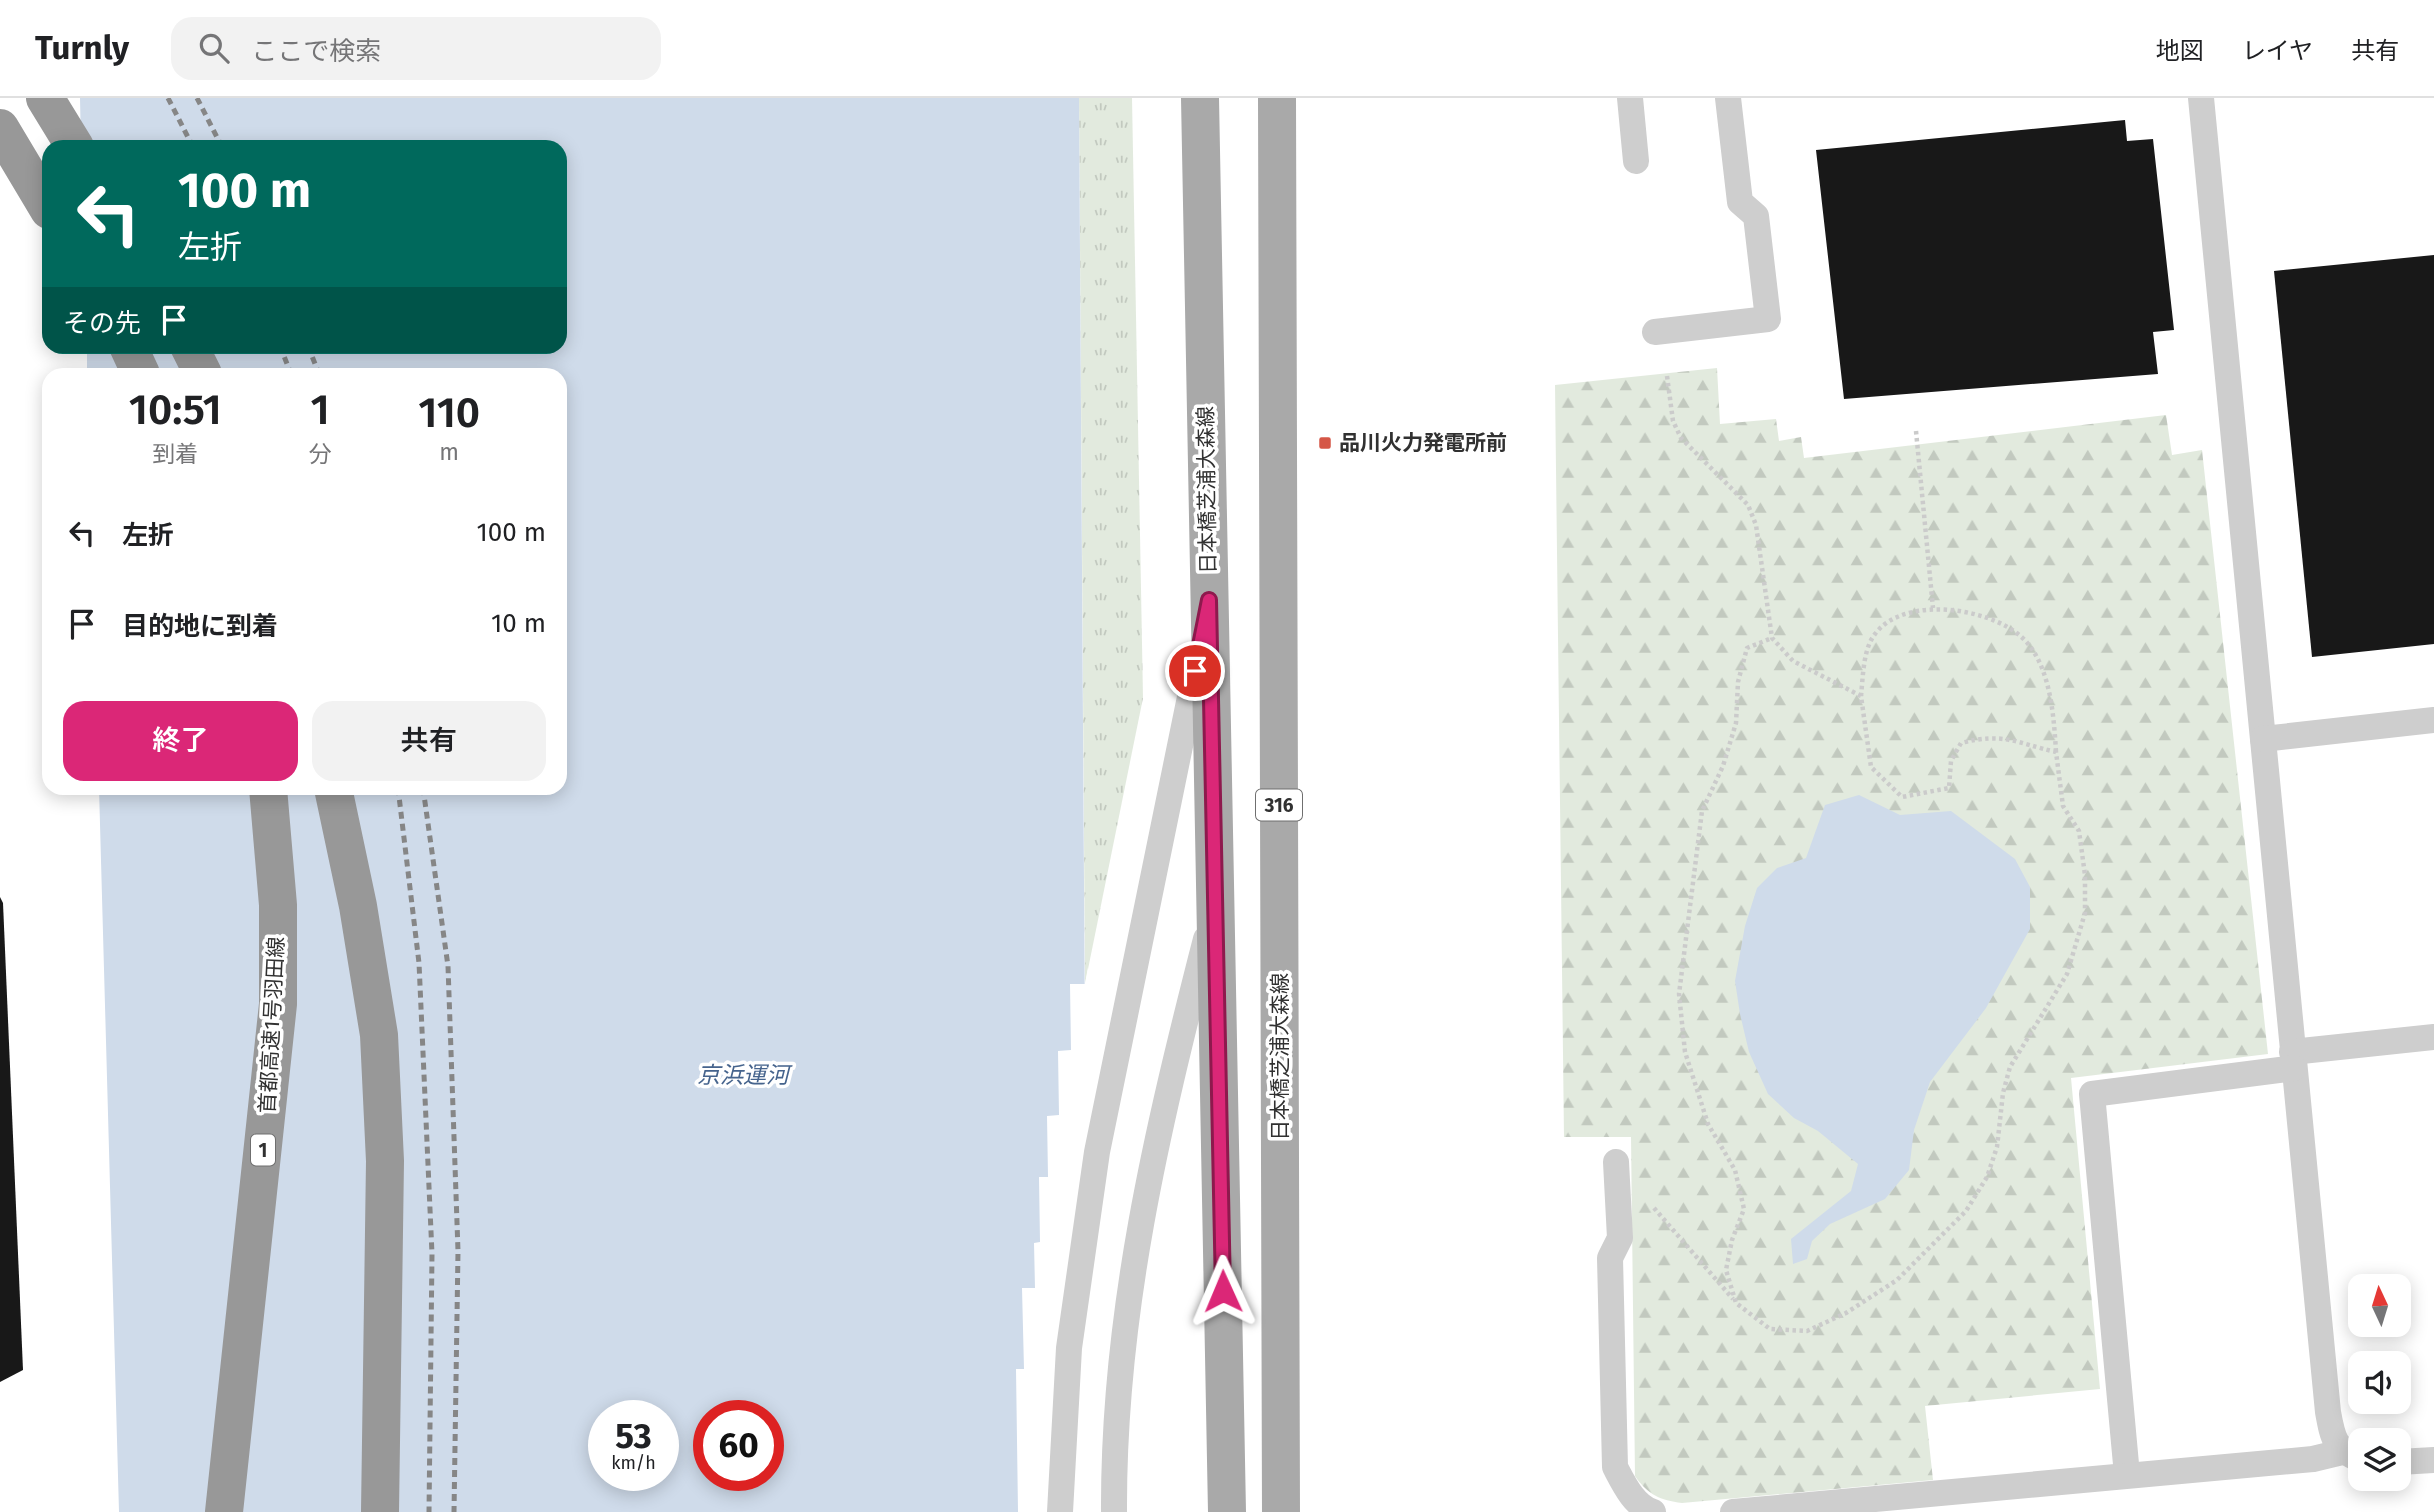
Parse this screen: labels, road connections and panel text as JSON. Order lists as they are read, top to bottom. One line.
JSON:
{"streets":{"highway":["首都高速1号羽田線","1"],"main road":["日本橋芝浦大森線","316"]},"water":["京浜運河"],"places":{"transit":["品川火力発電所前"]},"north":"top","page":{"header":"Turnly","search":"ここで検索","nav":["地図","レイヤ","共有"],"turn":["100 m","左折"],"then":"その先","eta":["10:51","到着","1","分","110","m"],"list":[{"name":"左折","value":"100 m"},{"name":"目的地に到着","value":"10 m"}],"buttons":["終了","共有"],"speed":"53 km/h","limit":"60"}}
